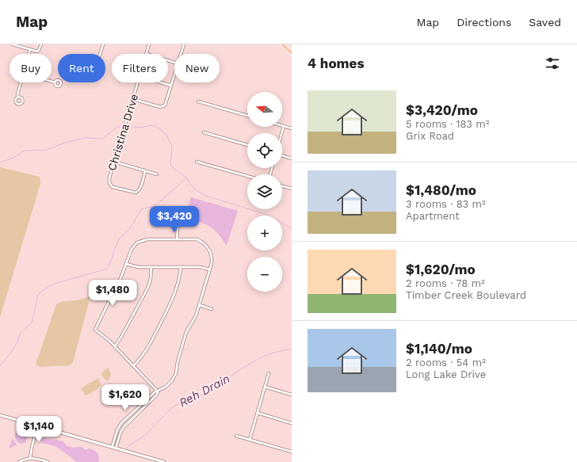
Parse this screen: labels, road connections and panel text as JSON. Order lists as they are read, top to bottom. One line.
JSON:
{"streets":{"street":["Christina Drive"]},"water":["Reh Drain"],"north":"left","page":{"header":"Map","nav":["Map","Directions","Saved"],"heading":"4 homes","chip":["Buy","Rent","Filters","New"],"list":[{"name":"$3,420/mo","note":"5 rooms · 183 m² · Grix Road"},{"name":"$1,480/mo","note":"3 rooms · 83 m² · Apartment"},{"name":"$1,620/mo","note":"2 rooms · 78 m² · Timber Creek Boulevard"},{"name":"$1,140/mo","note":"2 rooms · 54 m² · Long Lake Drive"}],"map_buttons":["+","−"],"price":["$3,420","$1,480","$1,620","$1,140"]}}
